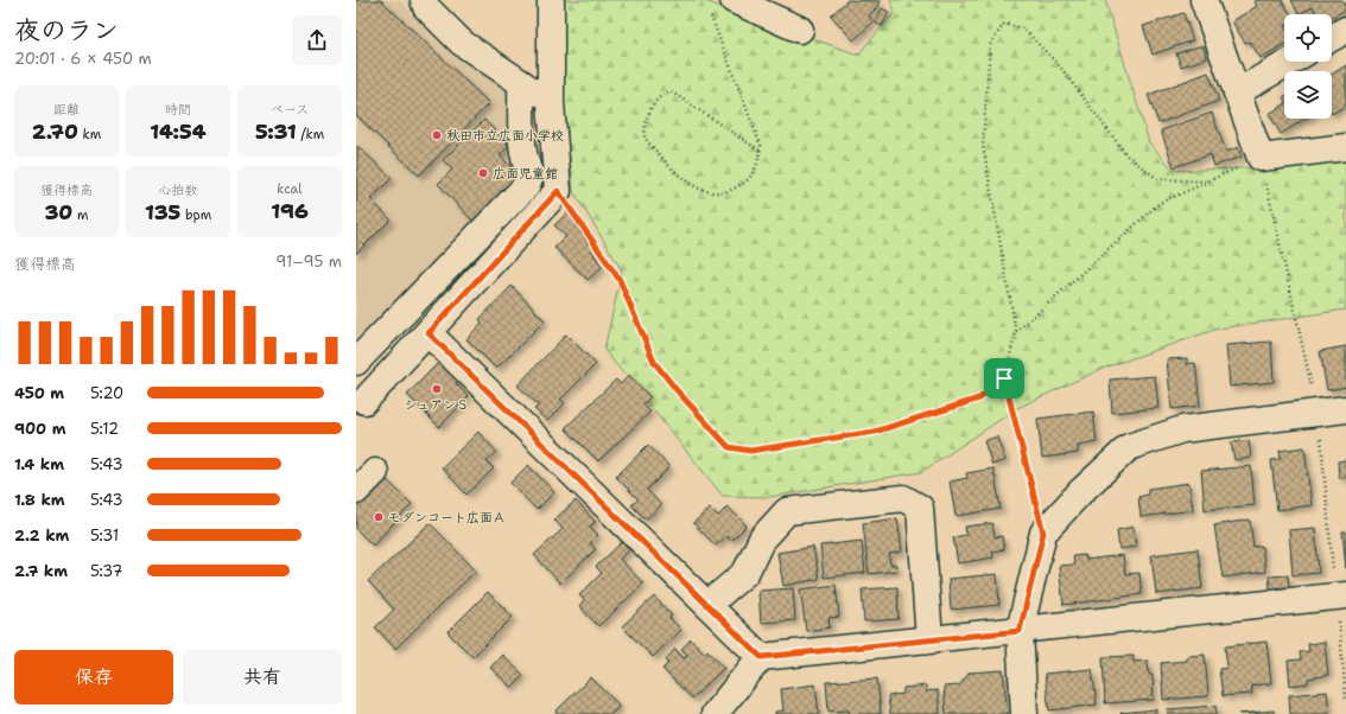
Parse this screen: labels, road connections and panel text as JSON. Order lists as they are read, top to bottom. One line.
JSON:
{"places":["秋田市立広面小学校","広面児童館","シュアンＳ","モダンコート広面Ａ"],"page":{"heading":["夜のラン","20:01 · 6 × 450 m"],"stats":[["距離","2.70 km"],["時間","14:54"],["ペース","5:31 /km"],["獲得標高","30 m"],["心拍数","135 bpm"],["kcal","196"]],"chart":["獲得標高","91–95 m"],"list":[{"name":"450 m","note":"5:20"},{"name":"900 m","note":"5:12"},{"name":"1.4 km","note":"5:43"},{"name":"1.8 km","note":"5:43"},{"name":"2.2 km","note":"5:31"},{"name":"2.7 km","note":"5:37"}],"buttons":["保存","共有"]}}
